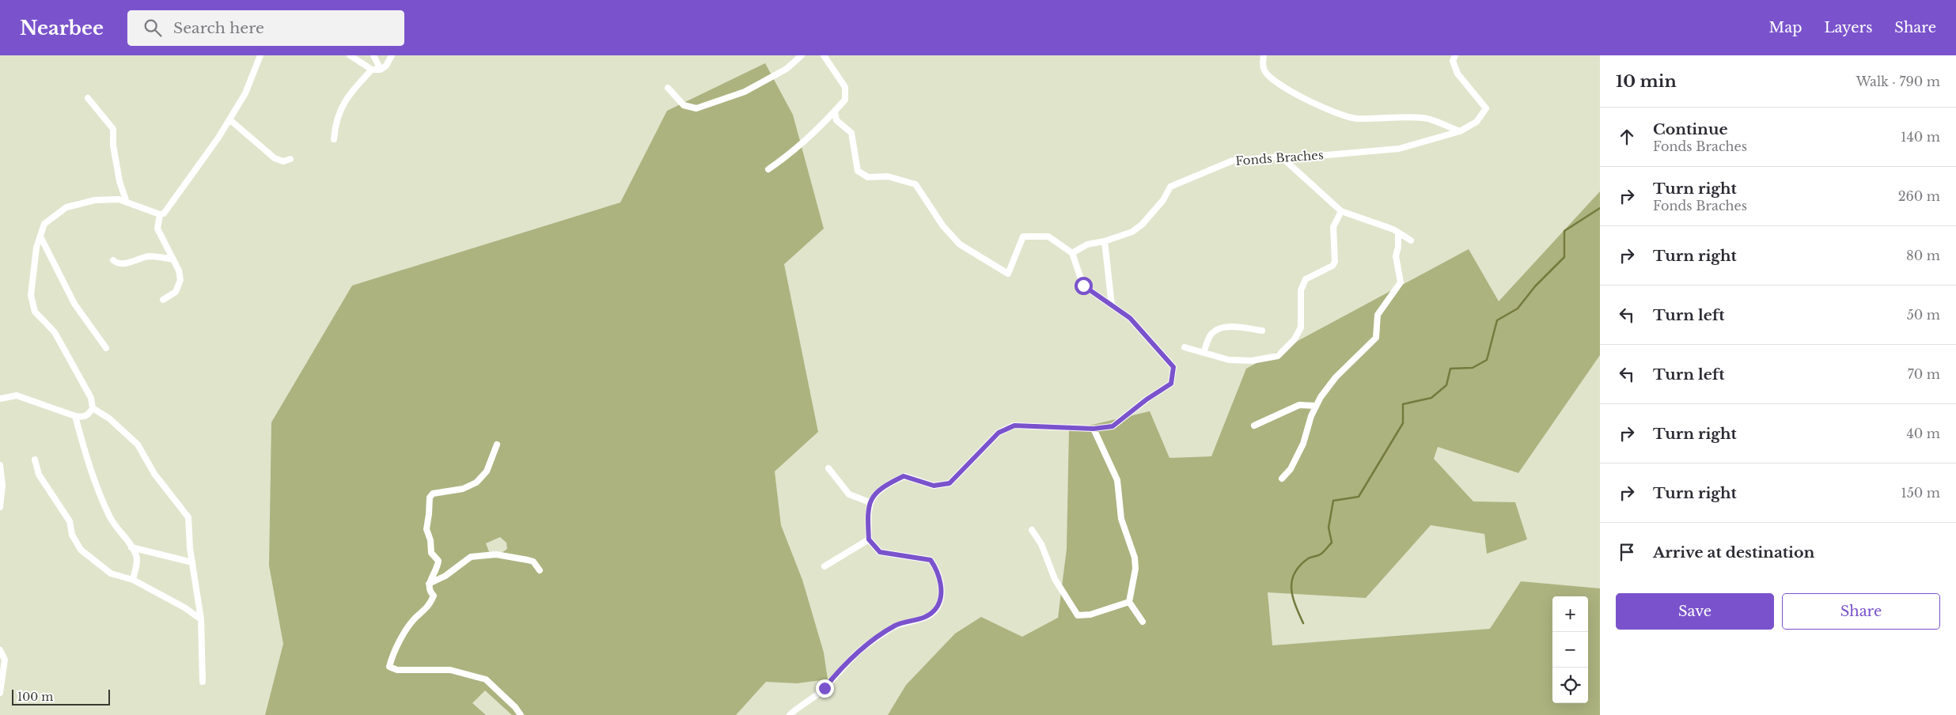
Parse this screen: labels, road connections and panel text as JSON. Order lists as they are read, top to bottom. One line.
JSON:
{"streets":{"street":["Fonds Braches"]},"scale_bar":"100 m","page":{"header":"Nearbee","search":"Search here","nav":["Map","Layers","Share"],"heading":["10 min","Walk · 790 m"],"list":[["Continue","Fonds Braches","140 m"],["Turn right","Fonds Braches","260 m"],["Turn right","80 m"],["Turn left","50 m"],["Turn left","70 m"],["Turn right","40 m"],["Turn right","150 m"],"Arrive at destination"],"buttons":["Save","Share"],"map_buttons":["+","−"],"scale":"100 m"}}
